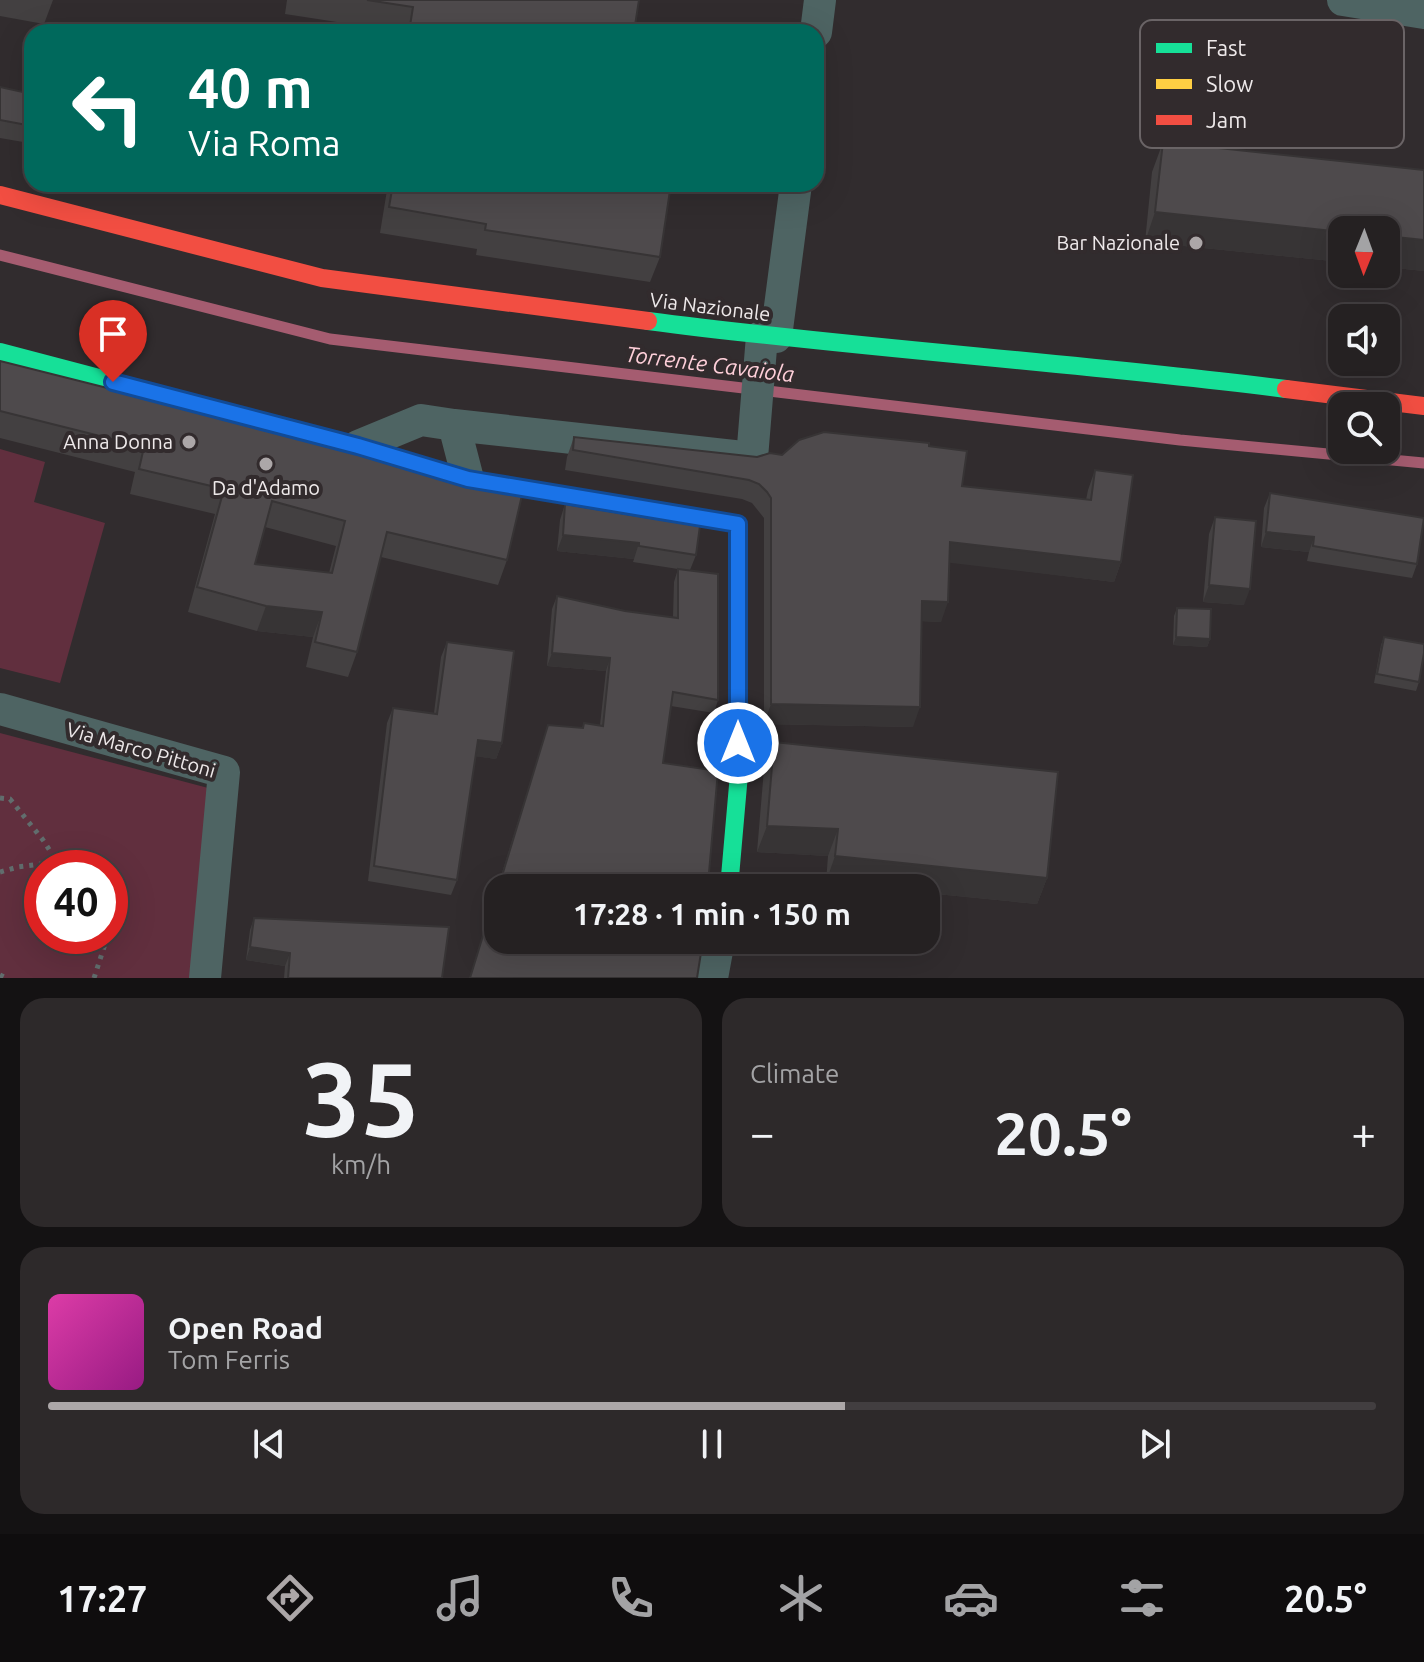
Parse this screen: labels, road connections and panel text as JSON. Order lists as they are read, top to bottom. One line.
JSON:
{"streets":{"main road":["Via Nazionale"],"street":["Via Marco Pittoni"]},"water":["Torrente Cavaiola"],"places":["Bar Nazionale","Anna Donna","Da d'Adamo"],"legend":["Fast","Slow","Jam"],"north":"bottom","page":{"turn":["40 m","Via Roma"],"limit":"40","trip":"17:28 · 1 min · 150 m","tile":[["35","km/h"],"Climate"],"heat":["−","20.5°","+"],"song":["Open Road","Tom Ferris"],"tabs":["17:27","20.5°"]}}
